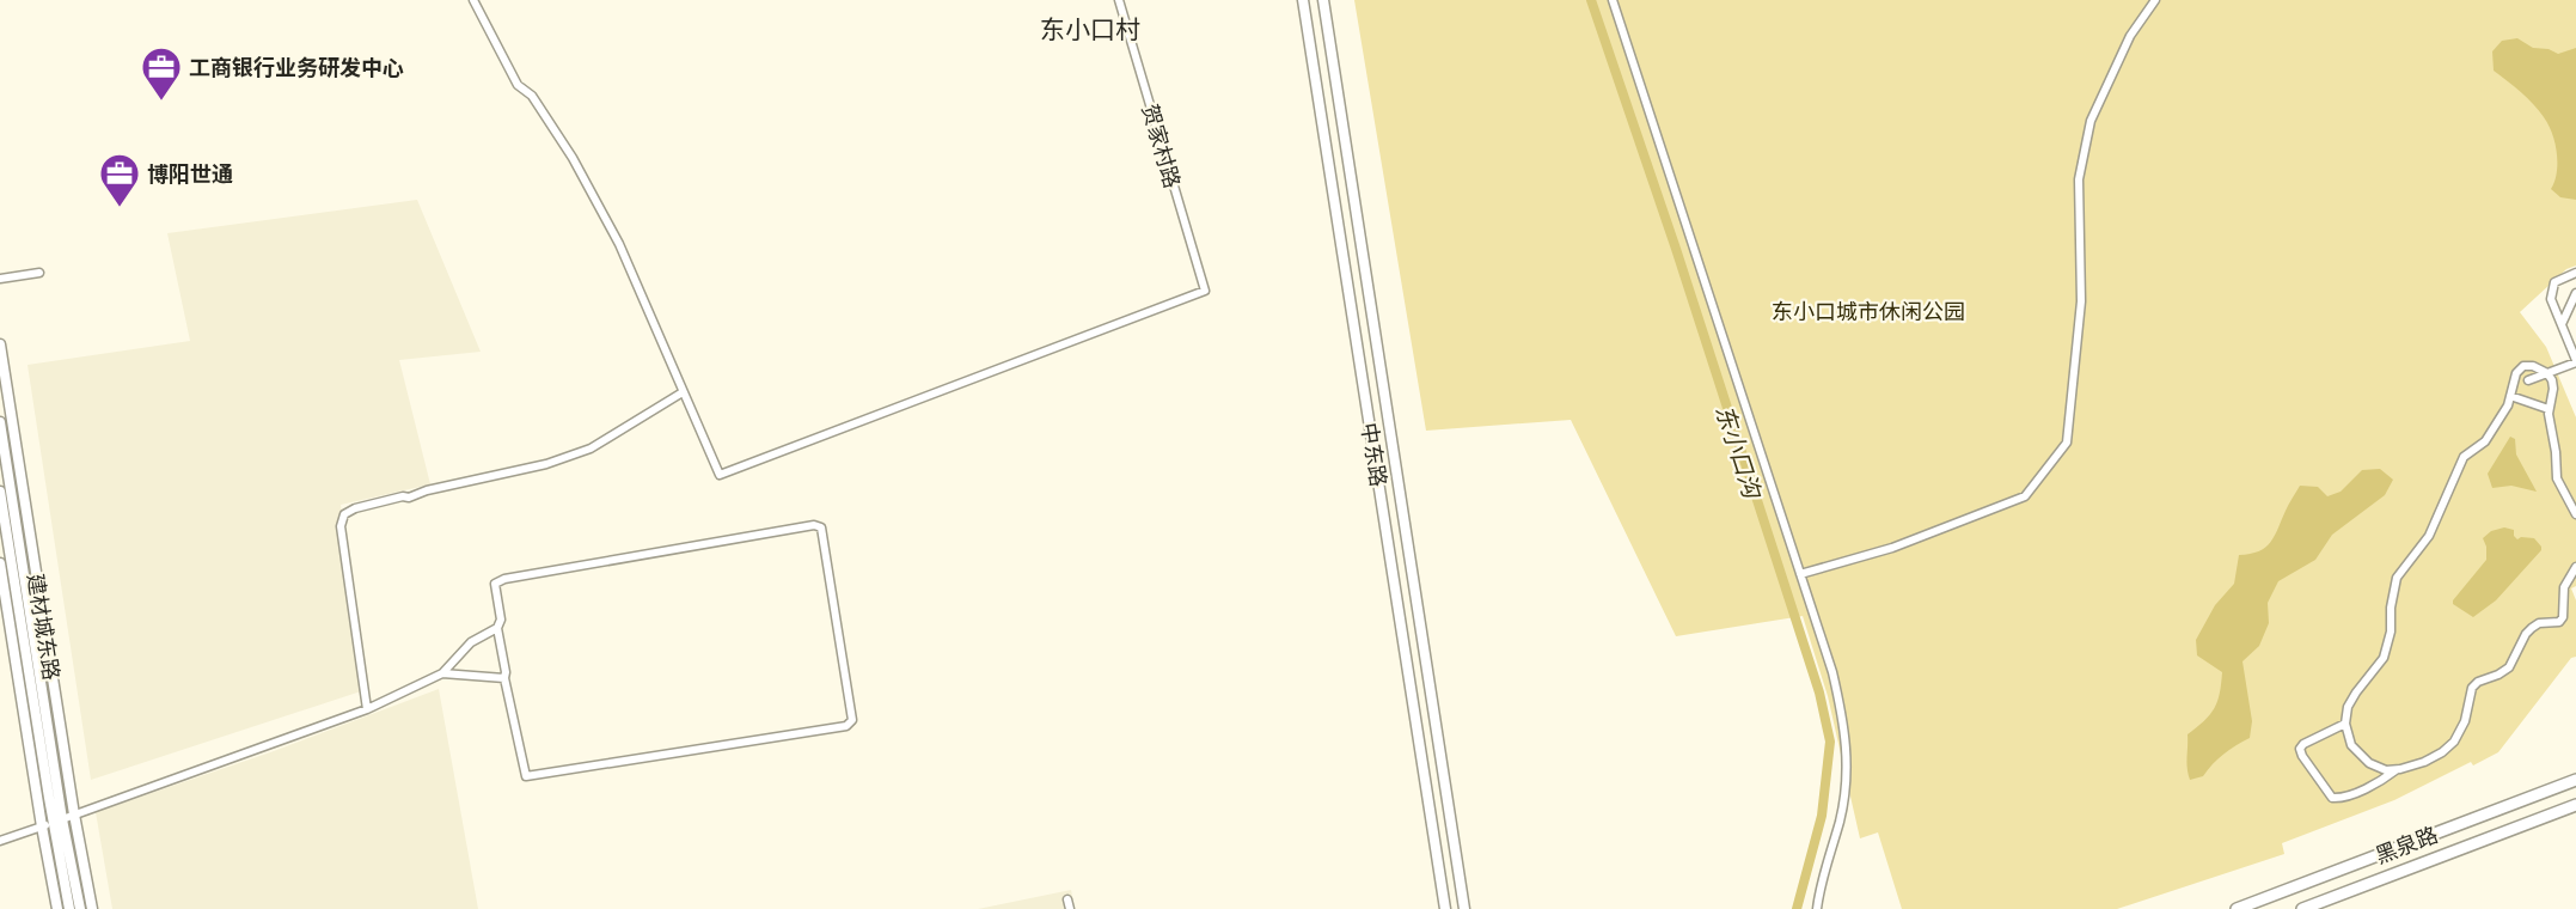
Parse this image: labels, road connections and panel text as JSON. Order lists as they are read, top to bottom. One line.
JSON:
{"streets":{"main road":["中东路","建材城东路","黑泉路"],"street":["贺家村路"]},"districts":["东小口村"],"water":["东小口沟"],"parks":["东小口城市休闲公园"],"places":{"office":["工商银行业务研发中心","博阳世通"]}}
